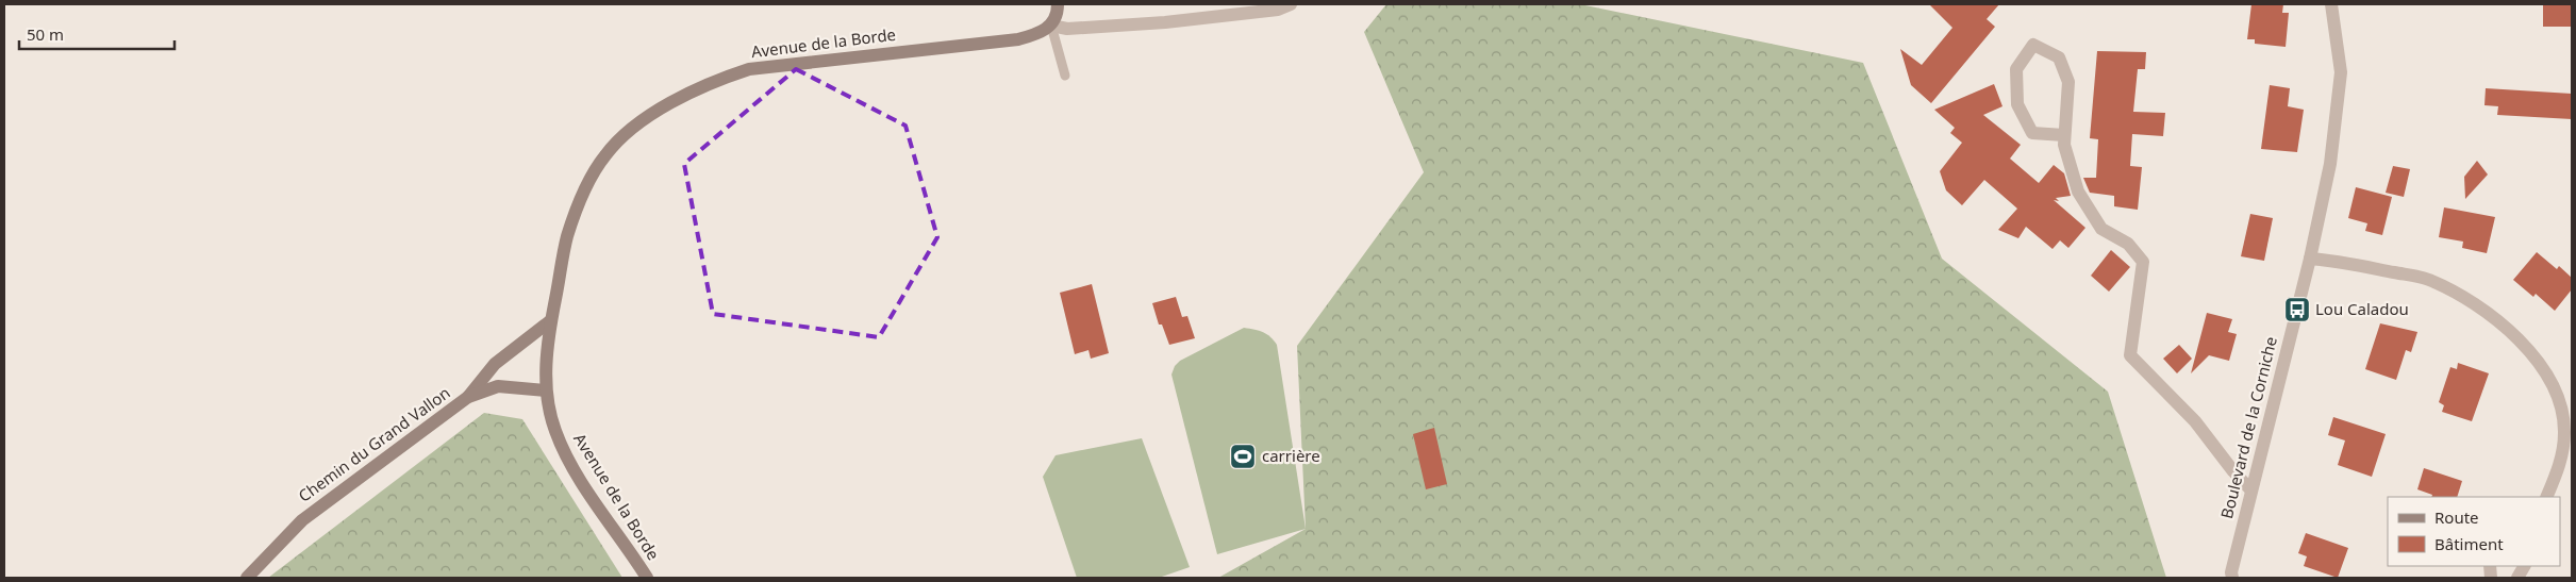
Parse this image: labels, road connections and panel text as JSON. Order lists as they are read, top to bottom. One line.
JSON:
{"streets":{"street":["Avenue de la Borde","Boulevard de la Corniche","Chemin du Grand Vallon"]},"crossings":[["Avenue de la Borde","Chemin du Grand Vallon"]],"places":{"bus stop":["Lou Caladou"],"sports":["carrière"]},"legend":["Route","Bâtiment"],"scale_bar":"50 m"}
